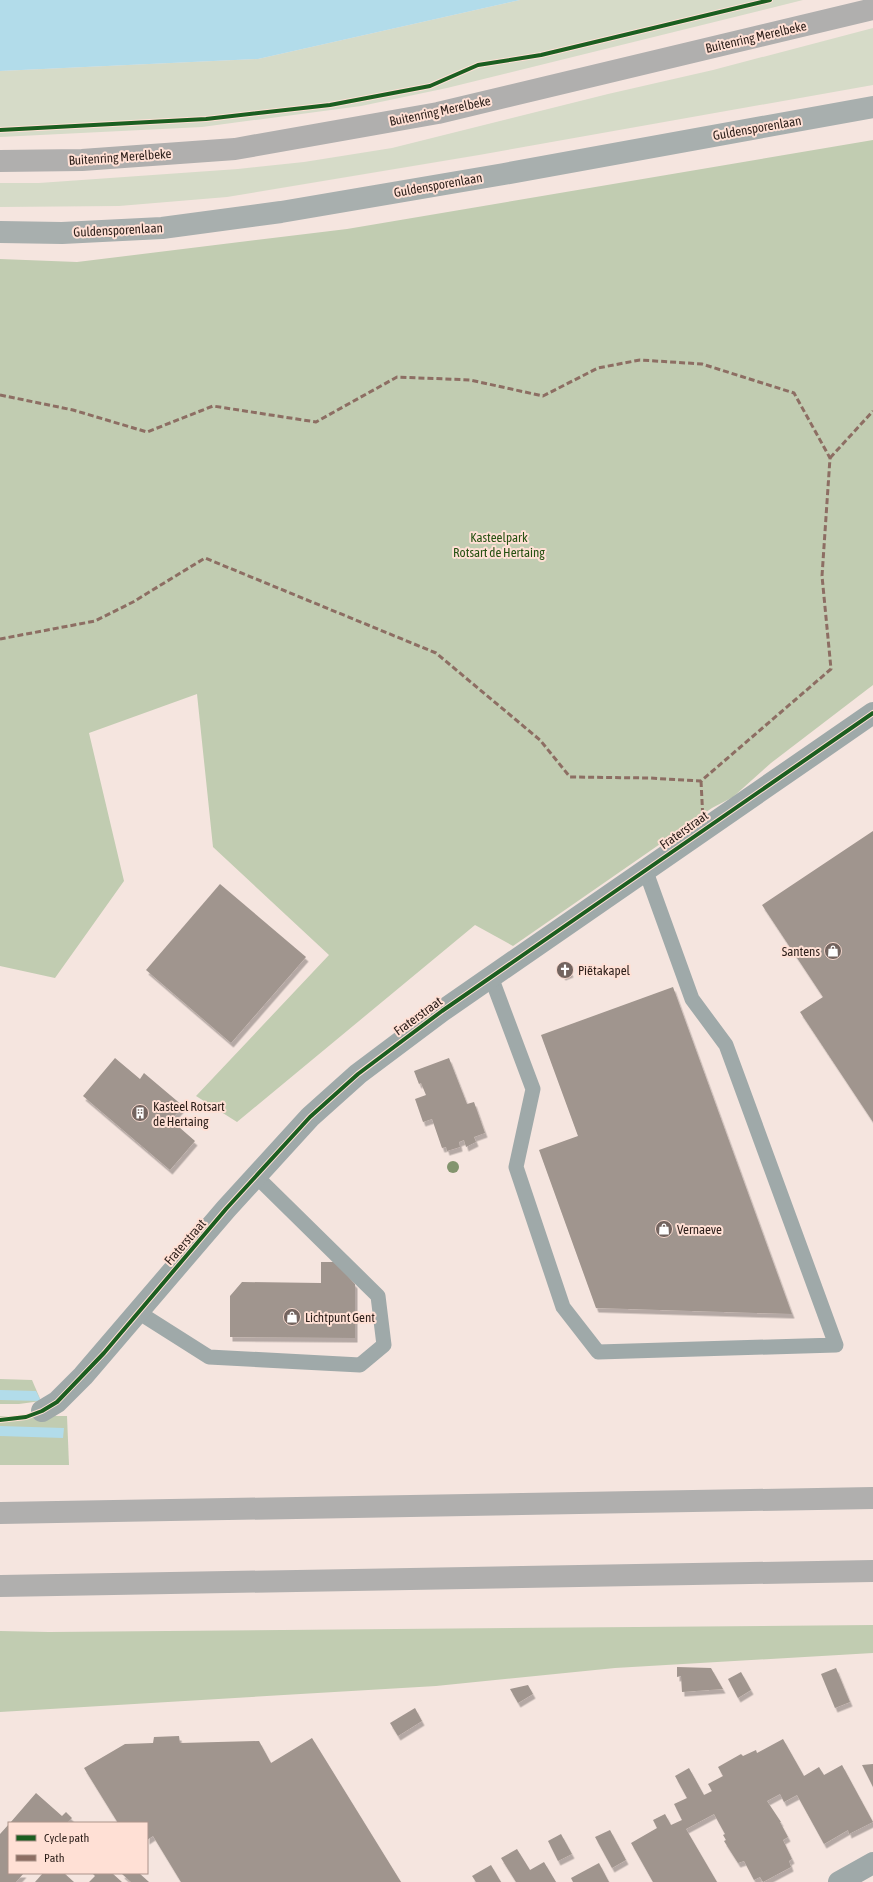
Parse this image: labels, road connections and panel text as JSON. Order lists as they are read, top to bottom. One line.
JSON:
{"streets":{"highway":["Buitenring Merelbeke"],"main road":["Guldensporenlaan"],"street":["Fraterstraat"]},"parks":["Kasteelpark Rotsart de Hertaing"],"places":{"shop":["Santens","Vernaeve","Lichtpunt Gent"],"church":["Piëtakapel"],"building":["Kasteel Rotsart de Hertaing"]},"legend":["Cycle path","Path"]}
